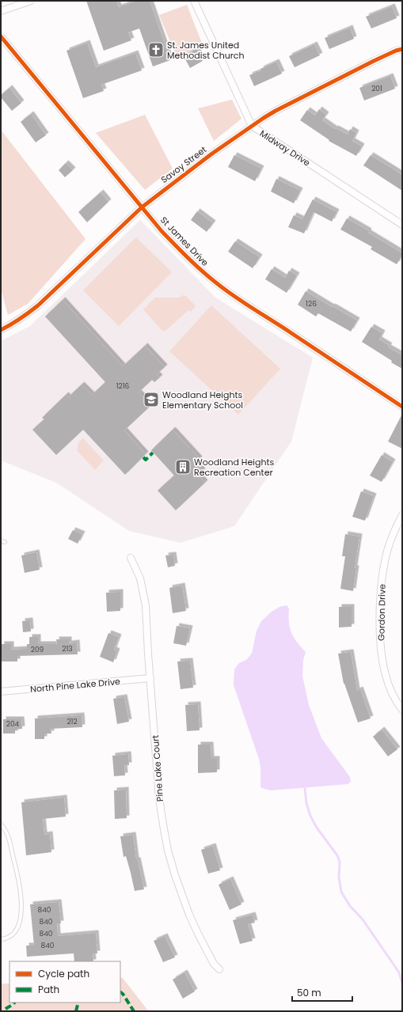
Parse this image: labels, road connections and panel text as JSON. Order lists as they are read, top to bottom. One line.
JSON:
{"streets":{"street":["Midway Drive","Savoy Street","St James Drive","Gordon Drive","North Pine Lake Drive","Pine Lake Court"]},"crossings":[["Midway Drive","Savoy Street"],["Savoy Street","St James Drive"],["North Pine Lake Drive","Pine Lake Court"]],"places":{"church":["St. James United Methodist Church"],"school or university":["Woodland Heights Elementary School"],"building":["Woodland Heights Recreation Center"]},"house_numbers":["201","126","1216","213","209","212","204","840","840","840","840"],"legend":["Cycle path","Path"],"scale_bar":"50 m"}
